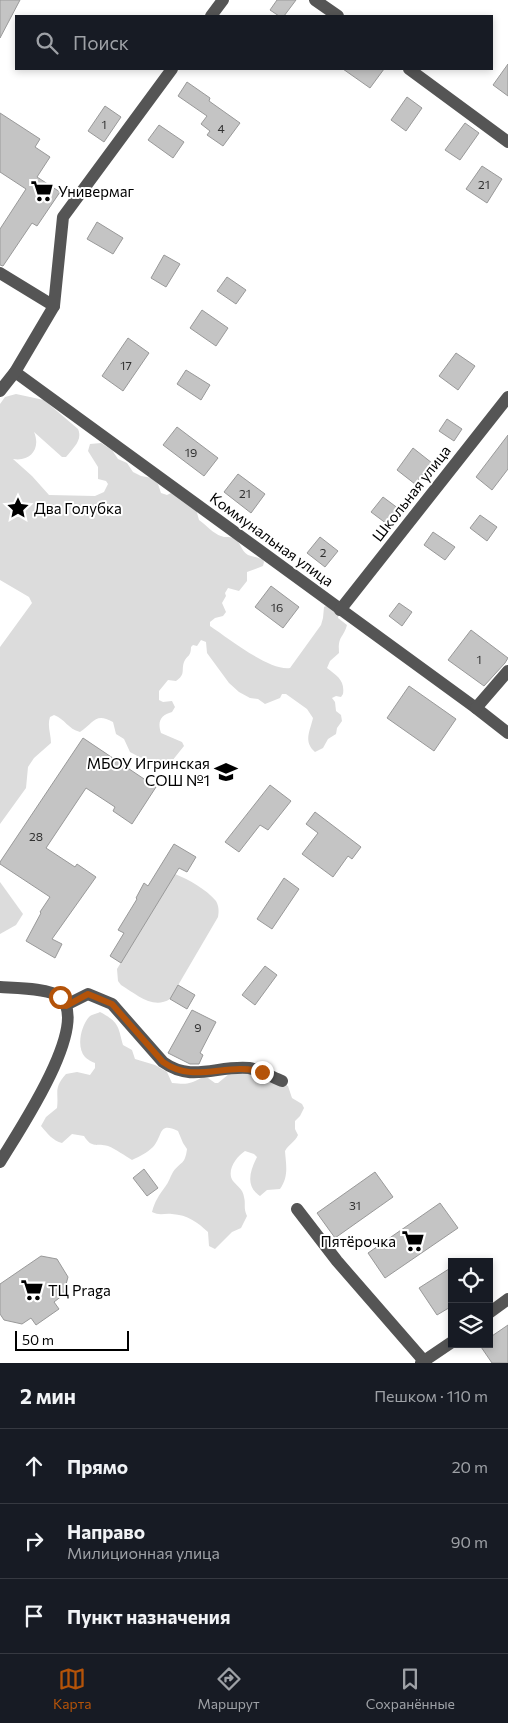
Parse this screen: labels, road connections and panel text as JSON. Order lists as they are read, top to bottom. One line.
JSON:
{"streets":{"street":["Школьная улица","Коммунальная улица"]},"crossings":[["Школьная улица","Коммунальная улица"]],"places":{"supermarket":["Универмаг","Пятёрочка","ТЦ Praga"],"place":["Два Голубка"],"school or university":["МБОУ Игринская СОШ №1"]},"house_numbers":["1","4","21","17","19","21","2","16","1","28","9","31"],"scale_bar":"50 m","page":{"search":"Поиск","scale":"50 m","heading":["2 мин","Пешком · 110 m"],"list":[["Прямо","20 m"],["Направо","Милиционная улица","90 m"],"Пункт назначения"],"nav":["Карта","Маршрут","Сохранённые"]}}
